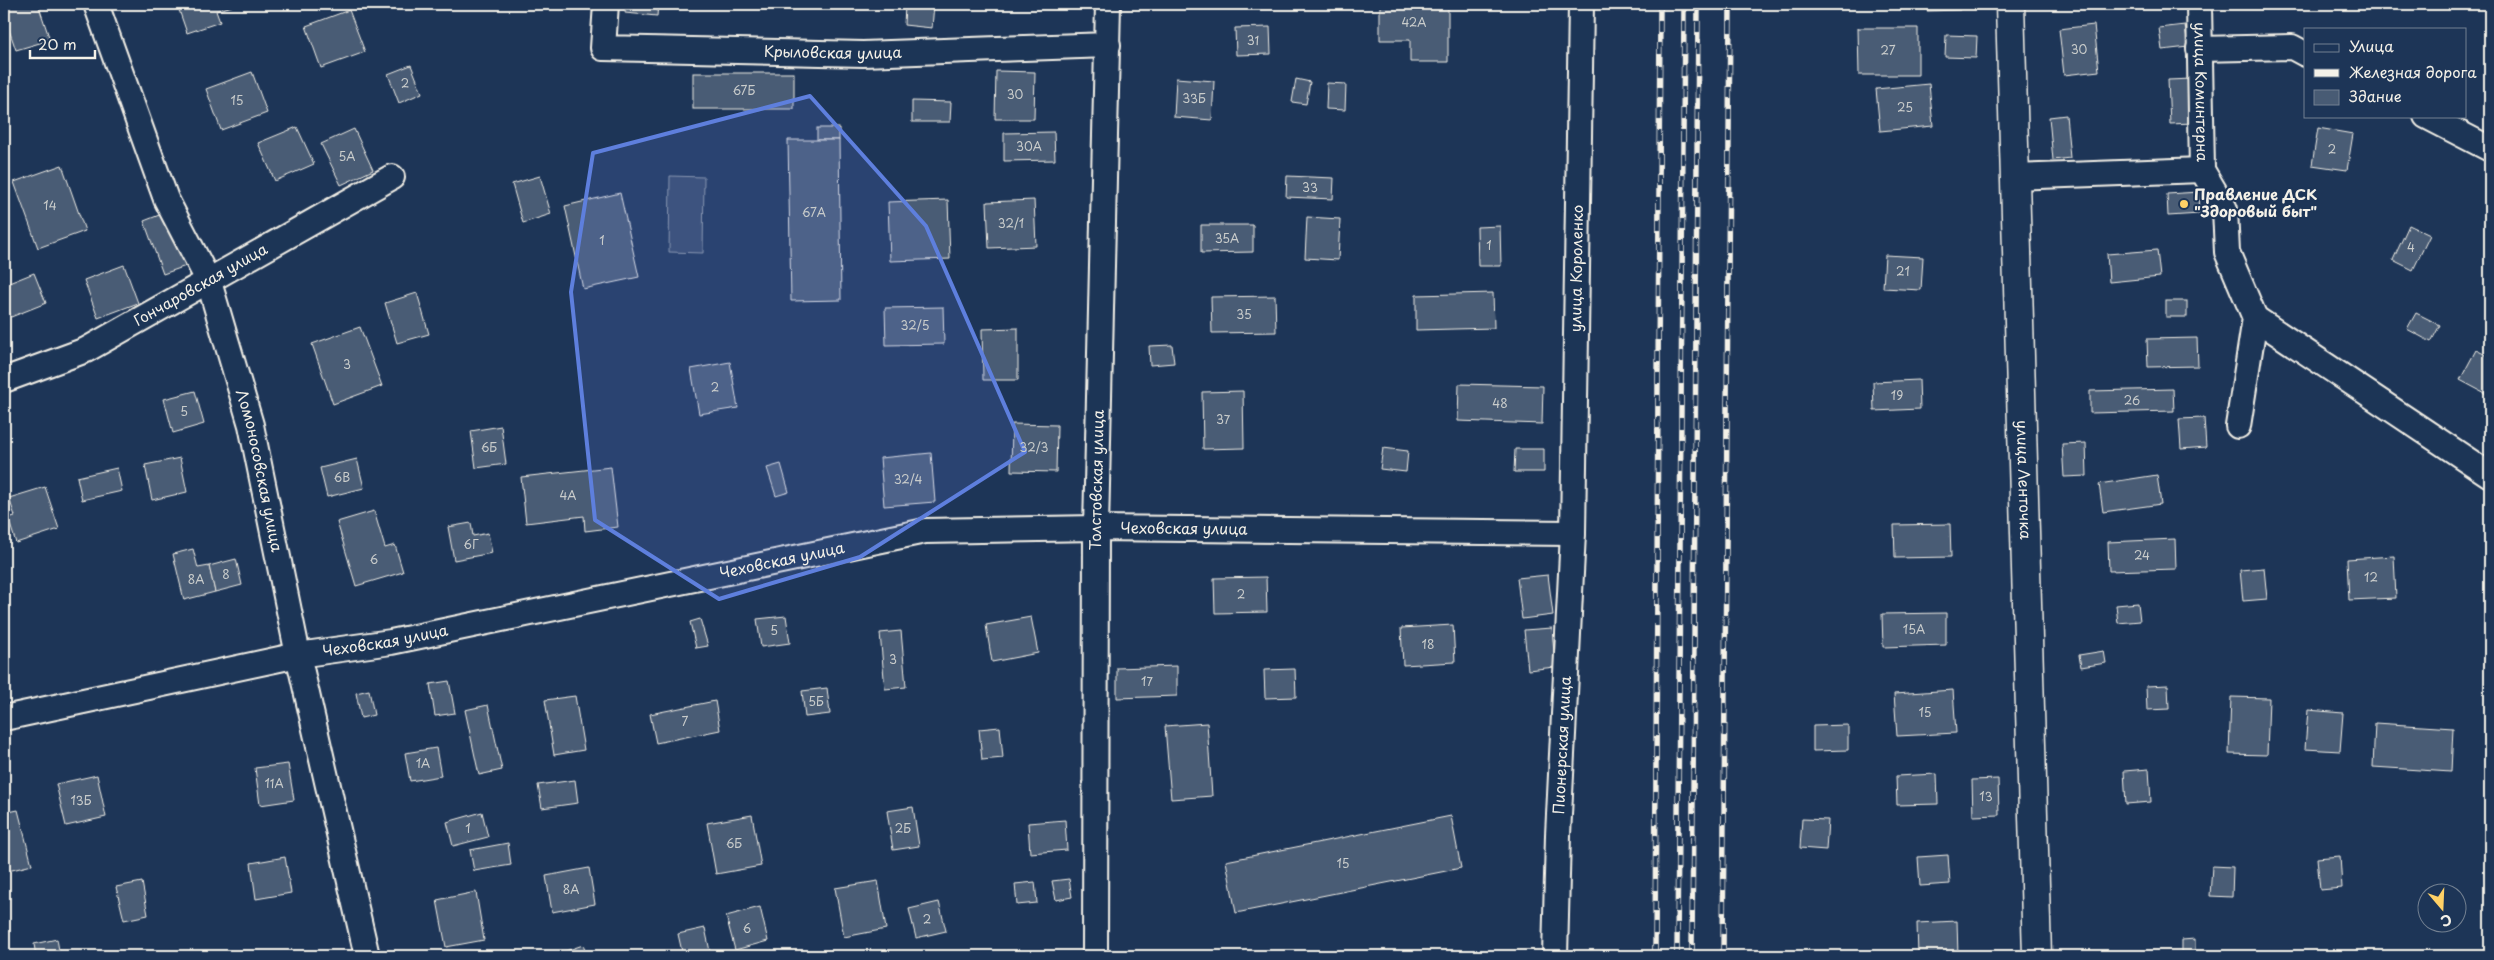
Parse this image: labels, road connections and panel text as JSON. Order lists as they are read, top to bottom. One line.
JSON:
{"streets":{"main road":["улица Ленточка"],"street":["Крыловская улица","улица Коминтерна","улица Короленко","Гончаровская улица","Ломоносовская улица","Толстовская улица","Чеховская улица","Пионерская улица"]},"crossings":[["Крыловская улица","Толстовская улица"],["улица Короленко","Чеховская улица"],["улица Короленко","Пионерская улица"],["Гончаровская улица","Ломоносовская улица"],["Ломоносовская улица","Чеховская улица"],["Толстовская улица","Чеховская улица"],["Чеховская улица","Пионерская улица"]],"places":["Правление ДСК \"Здоровый быт\""],"house_numbers":["42А","31","30","27","2","67Б","30","33Б","15","25","30А","2","5А","33","14","67А","32/1","35А","1","1","4","21","35","32/5","3","2","19","26","48","5","37","6Б","32/3","6В","32/4","4А","6Г","24","6","8","12","8А","2","15А","5","18","3","17","5Б","15","7","1А","11А","13","13Б","1","2Б","6Б","15","8А","2","6"],"legend":["Улица","Железная дорога","Здание"],"scale_bar":"20 m","north":"bottom"}
